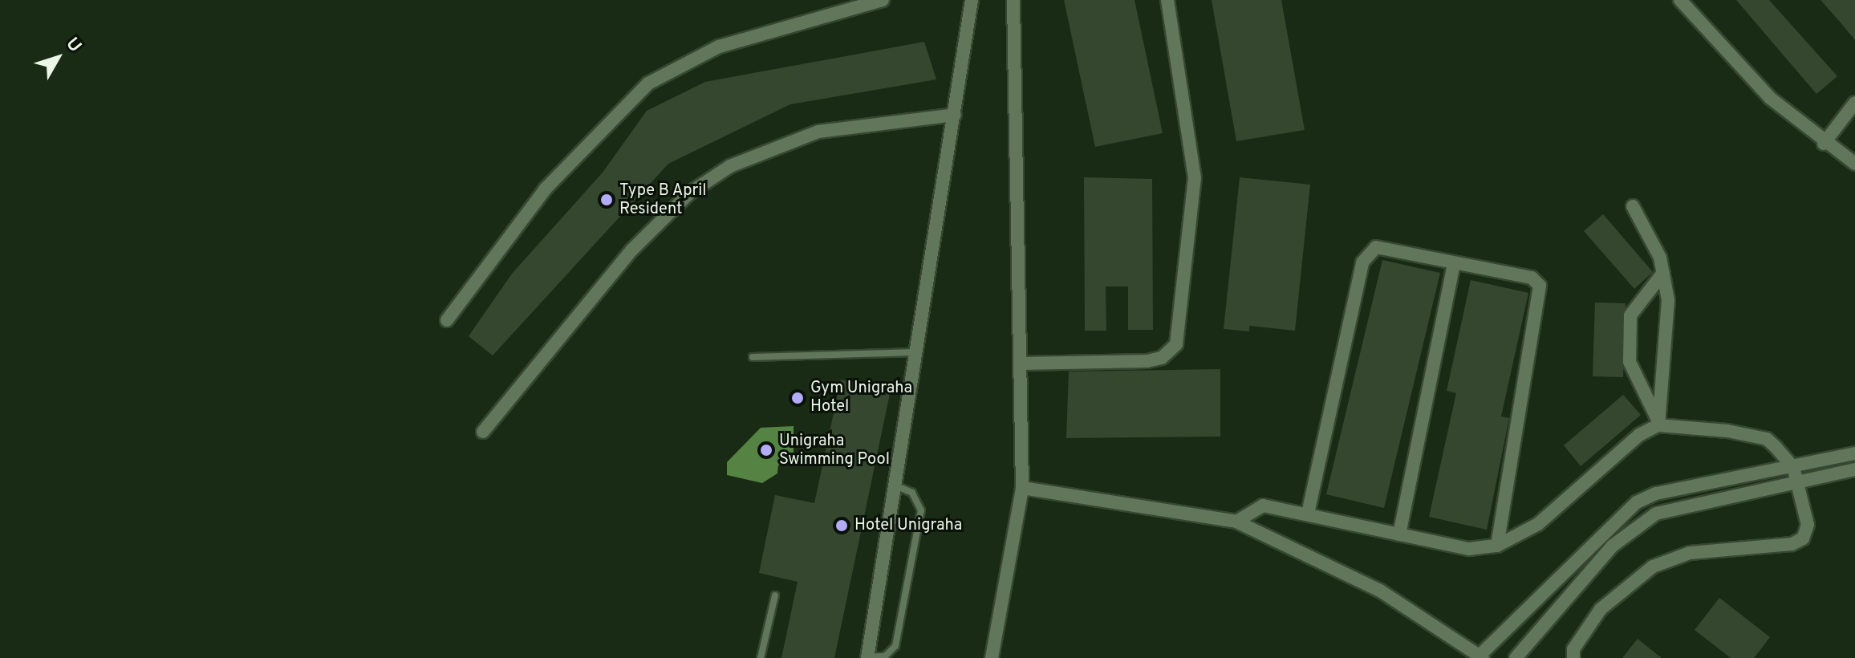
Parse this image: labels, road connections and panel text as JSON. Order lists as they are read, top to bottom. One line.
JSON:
{"places":["Type B April Resident","Gym Unigraha Hotel","Unigraha Swimming Pool","Hotel Unigraha"],"north":"top right"}
